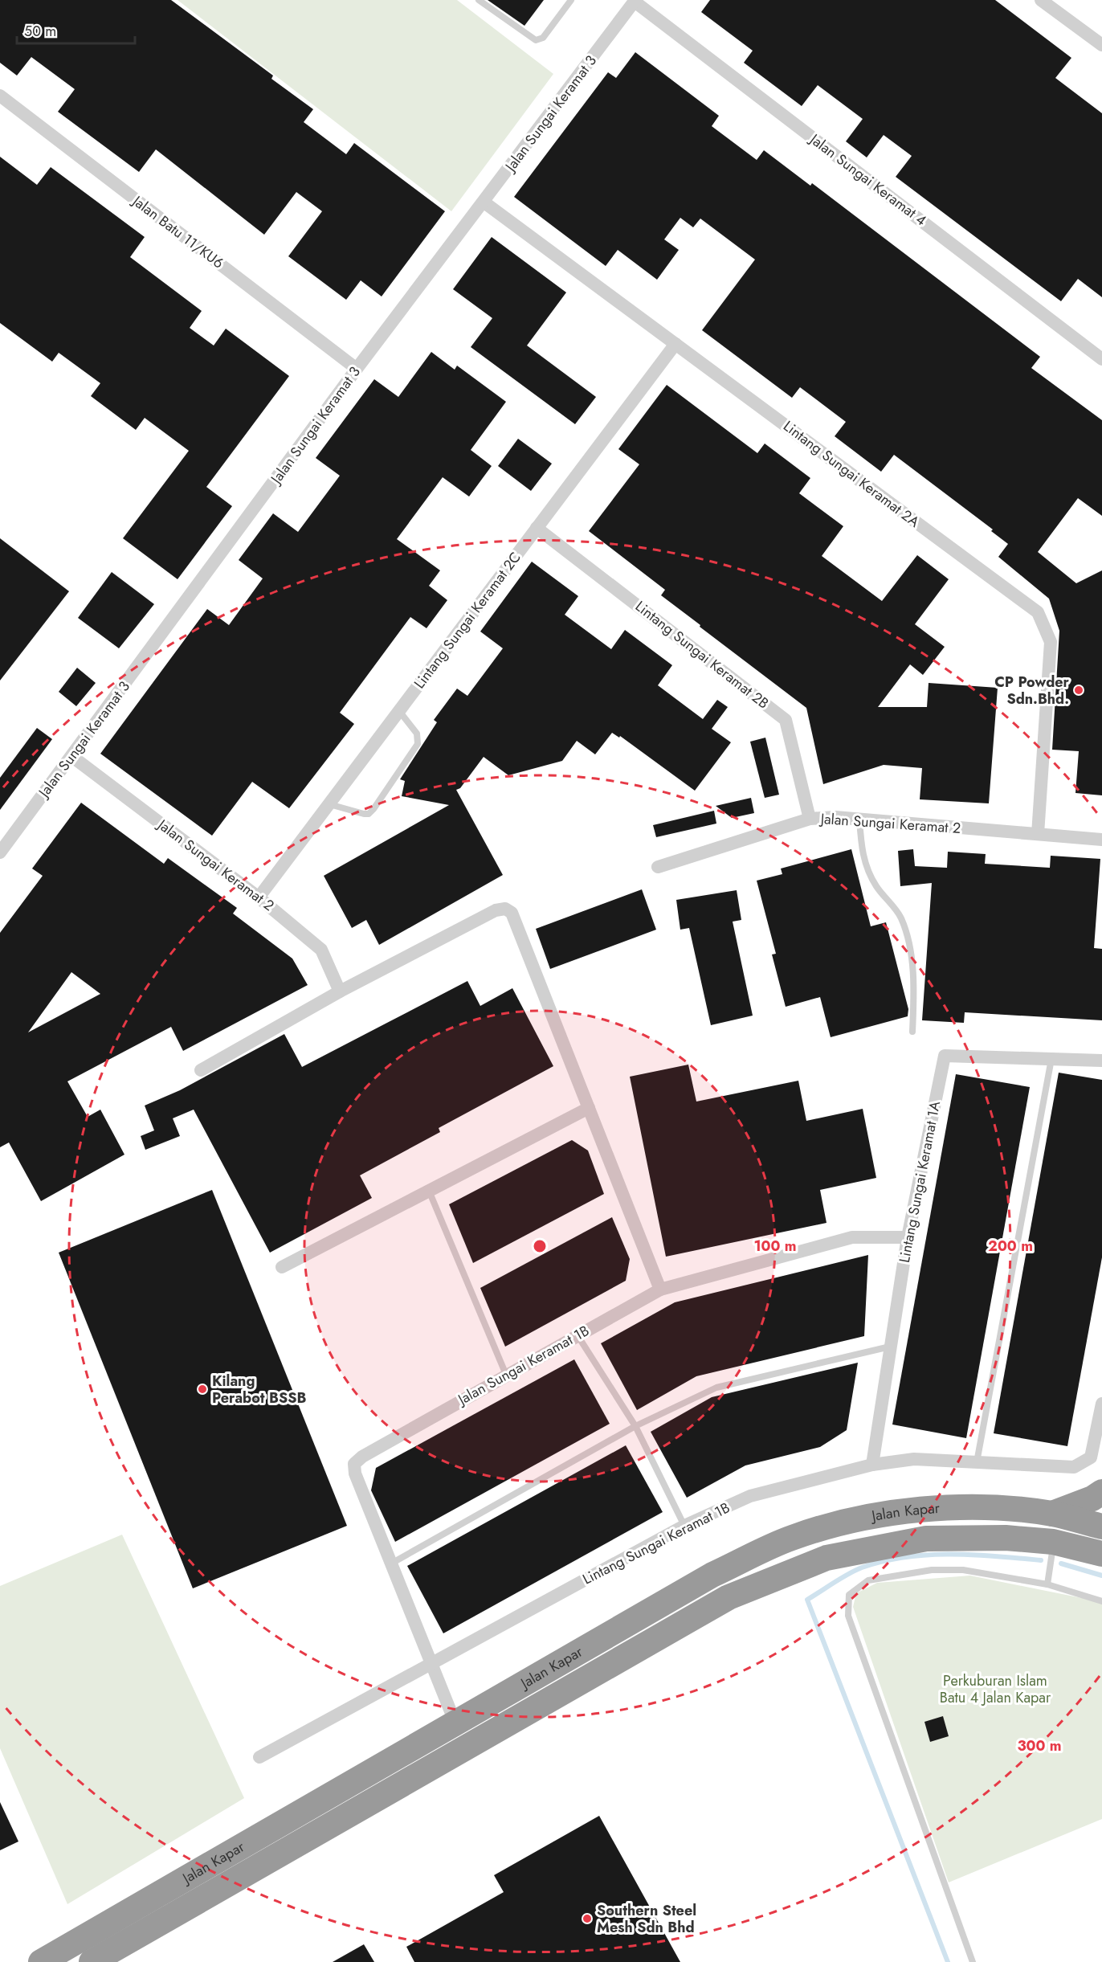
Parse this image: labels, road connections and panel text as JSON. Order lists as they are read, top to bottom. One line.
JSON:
{"streets":{"highway":["Jalan Kapar"],"street":["Jalan Sungai Keramat 3","Jalan Sungai Keramat 4","Jalan Batu 11/KU6","Lintang Sungai Keramat 2A","Lintang Sungai Keramat 2C","Lintang Sungai Keramat 2B","Jalan Sungai Keramat 2","Lintang Sungai Keramat 1A","Jalan Sungai Keramat 1B","Lintang Sungai Keramat 1B"]},"crossings":[["Jalan Sungai Keramat 3","Jalan Sungai Keramat 4"],["Jalan Sungai Keramat 3","Jalan Batu 11/KU6"],["Jalan Sungai Keramat 3","Lintang Sungai Keramat 2A"],["Jalan Sungai Keramat 3","Jalan Sungai Keramat 2"],["Lintang Sungai Keramat 2A","Lintang Sungai Keramat 2C"],["Lintang Sungai Keramat 2A","Jalan Sungai Keramat 2"],["Lintang Sungai Keramat 2C","Lintang Sungai Keramat 2B"],["Lintang Sungai Keramat 2C","Jalan Sungai Keramat 2"],["Lintang Sungai Keramat 2B","Jalan Sungai Keramat 2"],["Lintang Sungai Keramat 1A","Jalan Sungai Keramat 1B"],["Lintang Sungai Keramat 1A","Lintang Sungai Keramat 1B"],["Jalan Sungai Keramat 1B","Jalan Kapar"],["Jalan Sungai Keramat 1B","Lintang Sungai Keramat 1B"]],"parks":["Perkuburan Islam Batu 4 Jalan Kapar"],"places":["CP Powder Sdn.Bhd.","Kilang Perabot BSSB","Southern Steel Mesh Sdn Bhd"],"scale_bar":"50 m","rings":["100 m","200 m","300 m"]}
